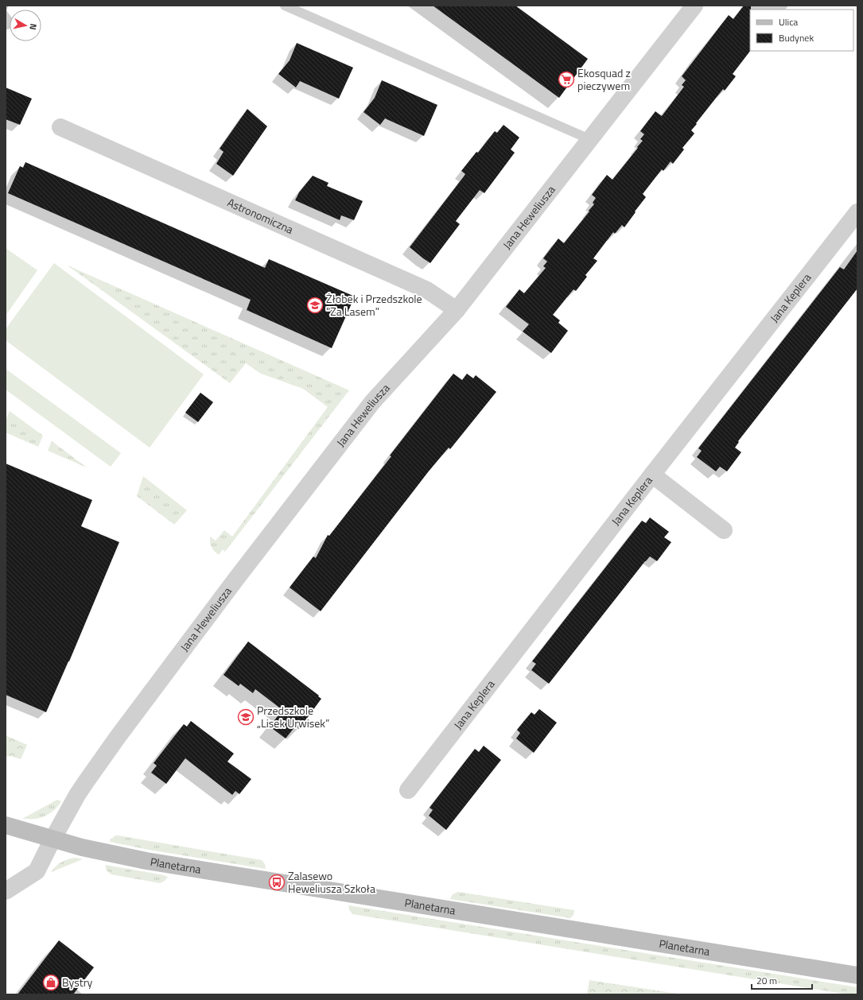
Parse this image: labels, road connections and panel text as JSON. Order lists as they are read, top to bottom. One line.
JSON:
{"streets":{"street":["Astronomiczna","Jana Heweliusza","Jana Keplera","Planetarna"]},"crossings":[["Astronomiczna","Jana Heweliusza"],["Jana Heweliusza","Planetarna"]],"places":{"supermarket":["Ekosquad z pieczywem"],"school or university":["Żłobek i Przedszkole \"Za Lasem\"","Przedszkole „Lisek Urwisek”"],"bus stop":["Zalasewo Heweliusza Szkoła"],"shop":["Bystry"]},"legend":["Ulica","Budynek"],"scale_bar":"20 m","north":"right"}
